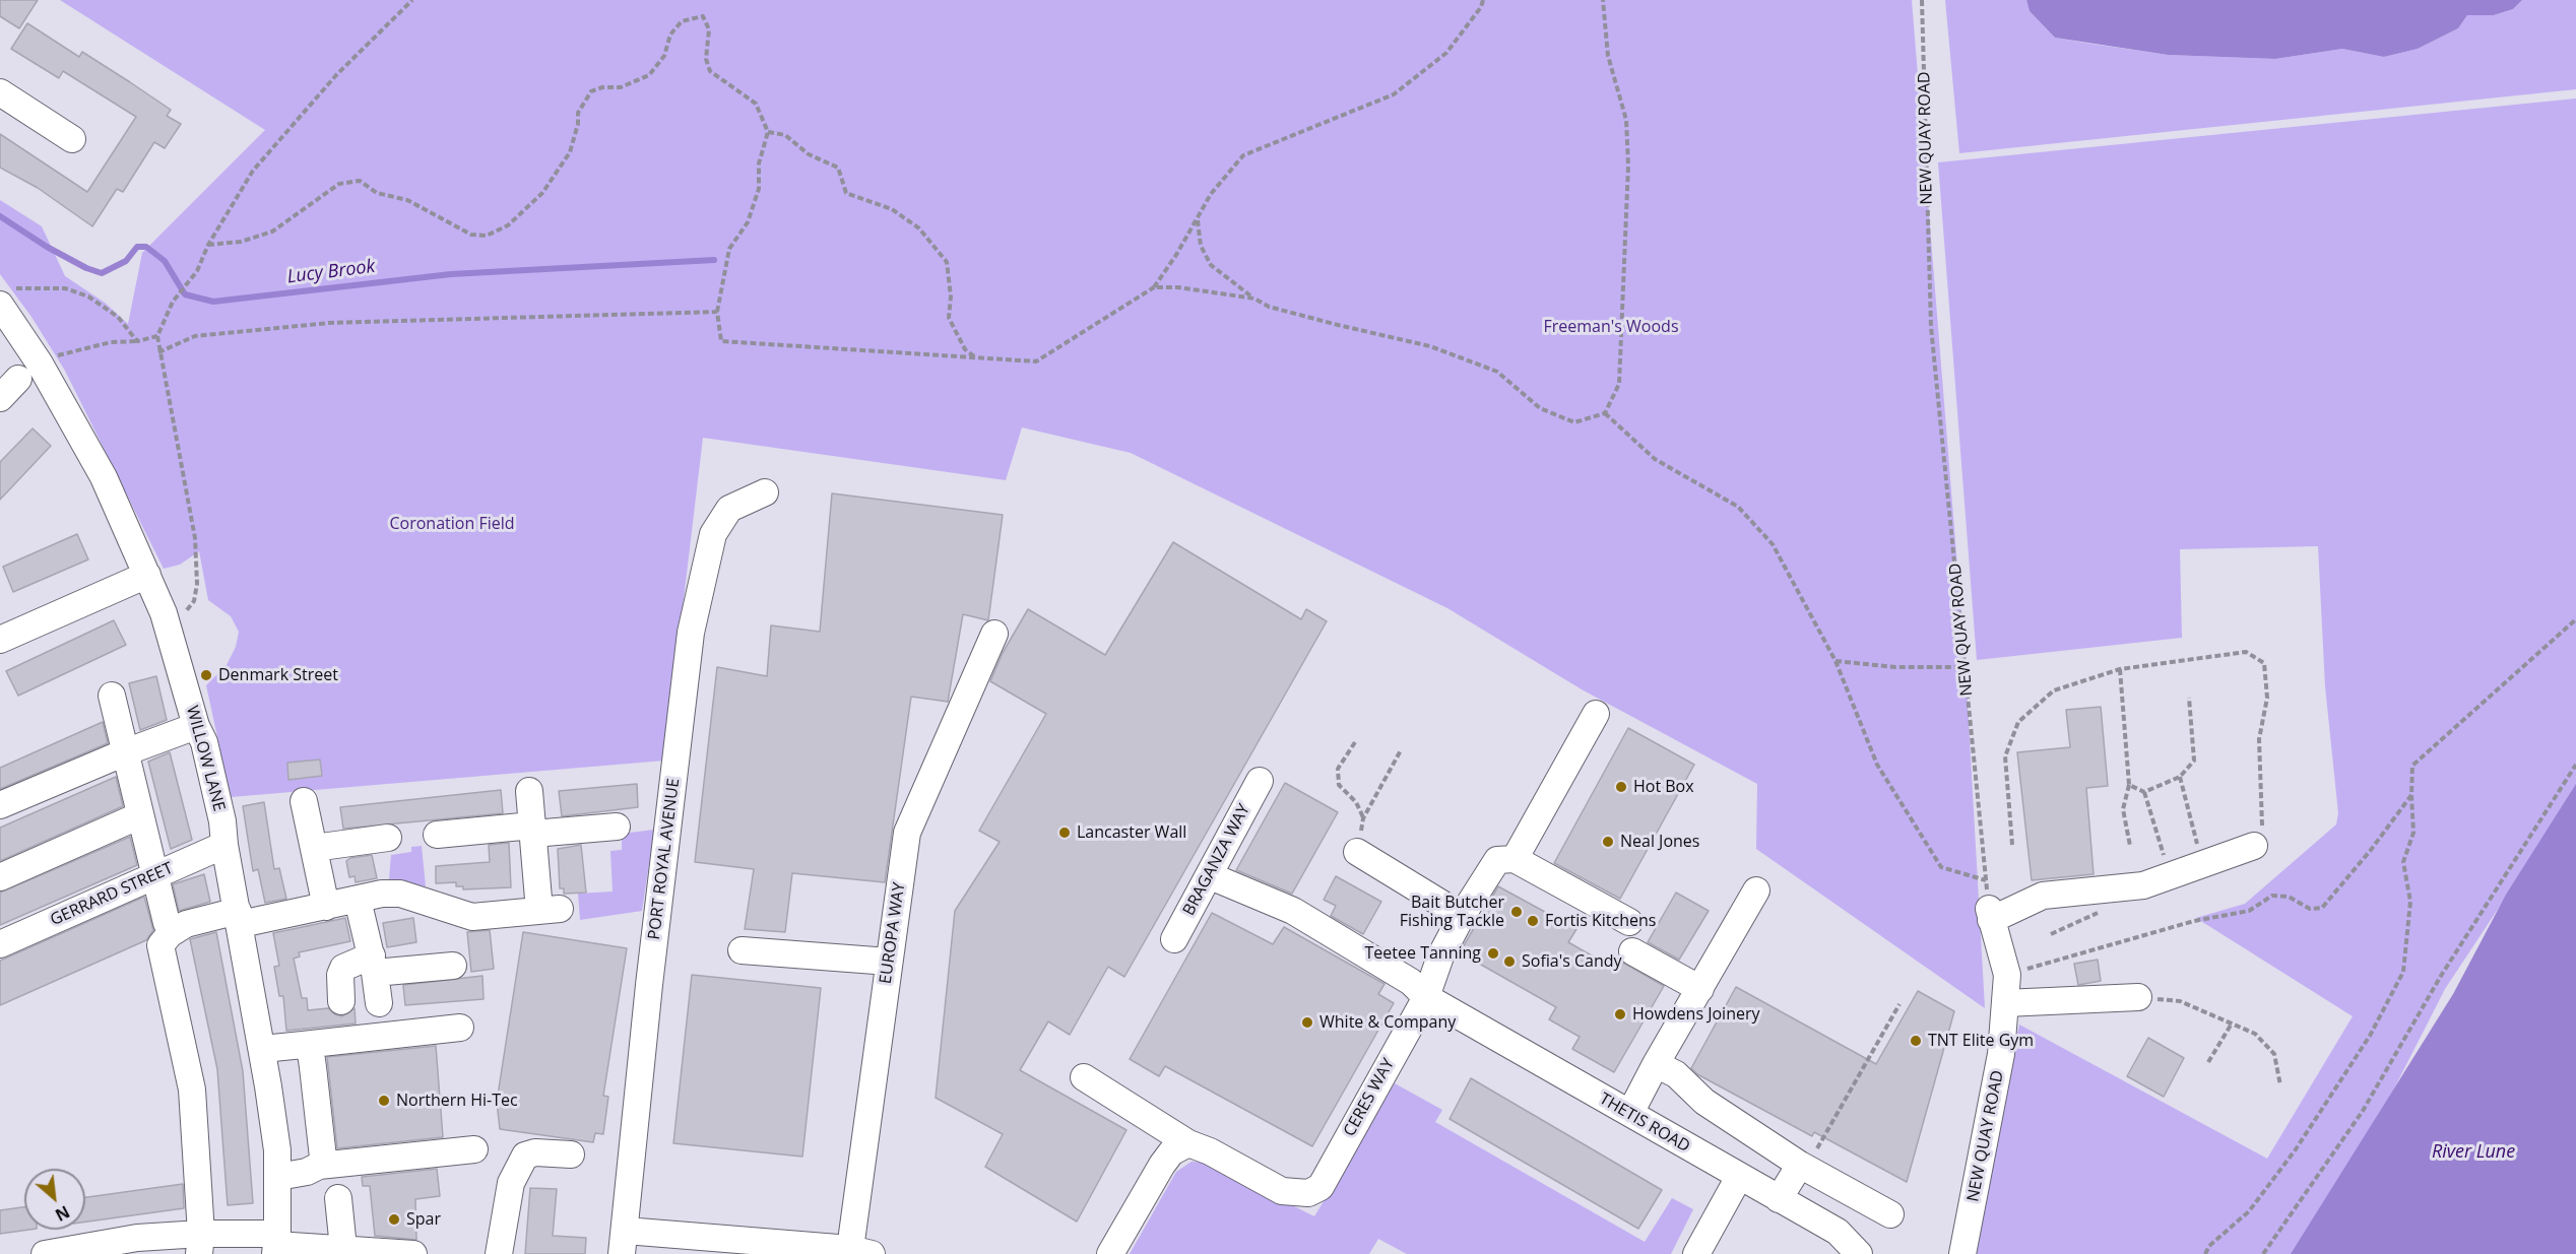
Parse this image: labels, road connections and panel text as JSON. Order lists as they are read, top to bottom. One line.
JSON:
{"streets":{"street":["NEW QUAY ROAD","WILLOW LANE","PORT ROYAL AVENUE","BRAGANZA WAY","GERRARD STREET","EUROPA WAY","CERES WAY","THETIS ROAD"]},"crossings":[["WILLOW LANE","GERRARD STREET"],["BRAGANZA WAY","THETIS ROAD"],["CERES WAY","THETIS ROAD"]],"water":["Lucy Brook","River Lune"],"parks":["Freeman's Woods","Coronation Field"],"places":["Denmark Street","Hot Box","Lancaster Wall","Neal Jones","Bait Butcher Fishing Tackle","Fortis Kitchens","Teetee Tanning","Sofia's Candy","Howdens Joinery","White & Company","TNT Elite Gym","Northern Hi-Tec","Spar"],"north":"bottom right"}
